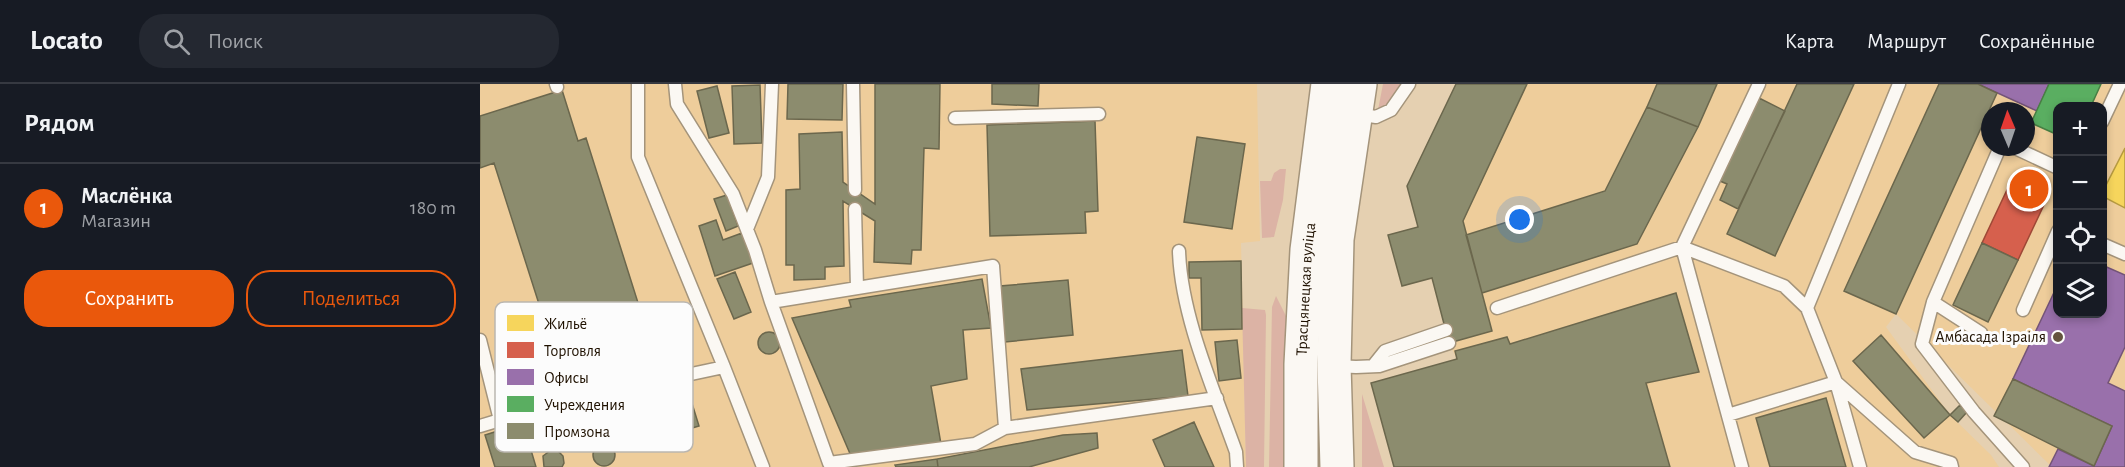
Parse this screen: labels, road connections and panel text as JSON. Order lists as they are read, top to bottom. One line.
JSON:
{"streets":{"main road":["Трасцянецкая вуліца"]},"places":["Амбасада Ізраіля"],"legend":["Жильё","Торговля","Офисы","Учреждения","Промзона"],"north":"top","page":{"header":"Locato","search":"Поиск","nav":["Карта","Маршрут","Сохранённые"],"heading":"Рядом","map_buttons":["+","−"],"list":[{"mark":"1","name":"Маслёнка","note":"Магазин","value":"180 m"}],"pins":"1","buttons":["Сохранить","Поделиться"]}}
